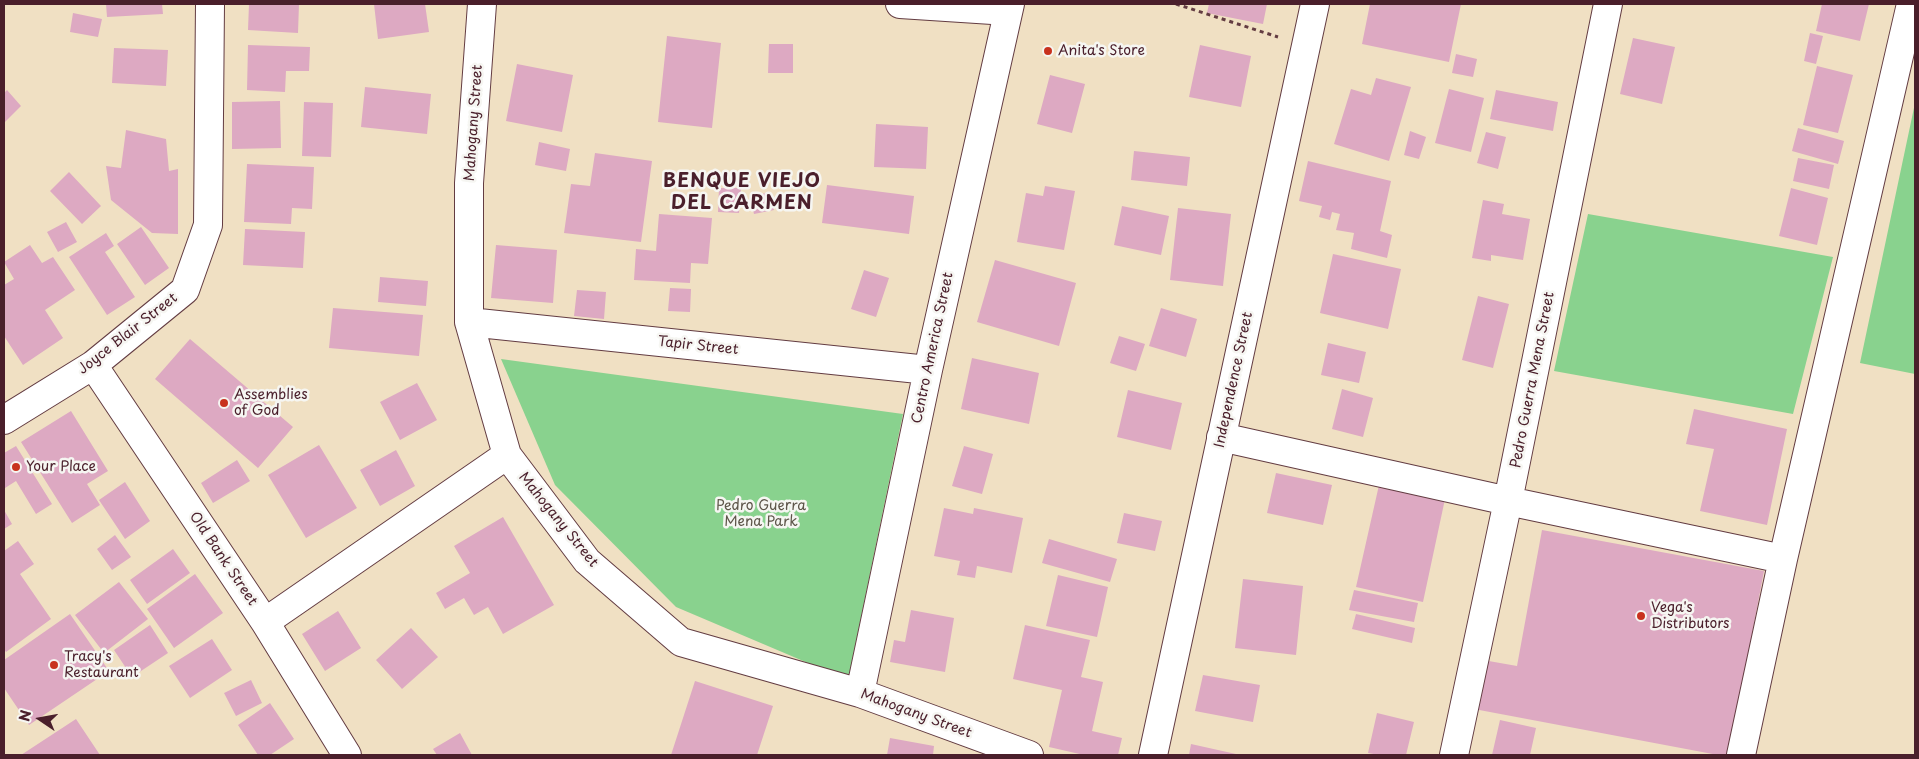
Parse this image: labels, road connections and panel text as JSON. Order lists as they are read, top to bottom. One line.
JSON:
{"streets":{"street":["Mahogany Street","Joyce Blair Street","Tapir Street","Centro America Street","Independence Street","Pedro Guerra Mena Street","Old Bank Street"]},"crossings":[["Mahogany Street","Tapir Street"],["Mahogany Street","Centro America Street"],["Joyce Blair Street","Old Bank Street"],["Tapir Street","Centro America Street"]],"districts":["BENQUE VIEJO DEL CARMEN"],"parks":["Pedro Guerra Mena Park"],"places":["Anita's Store","Assemblies of God","Your Place","Vega's Distributors","Tracy's Restaurant"],"north":"left"}
